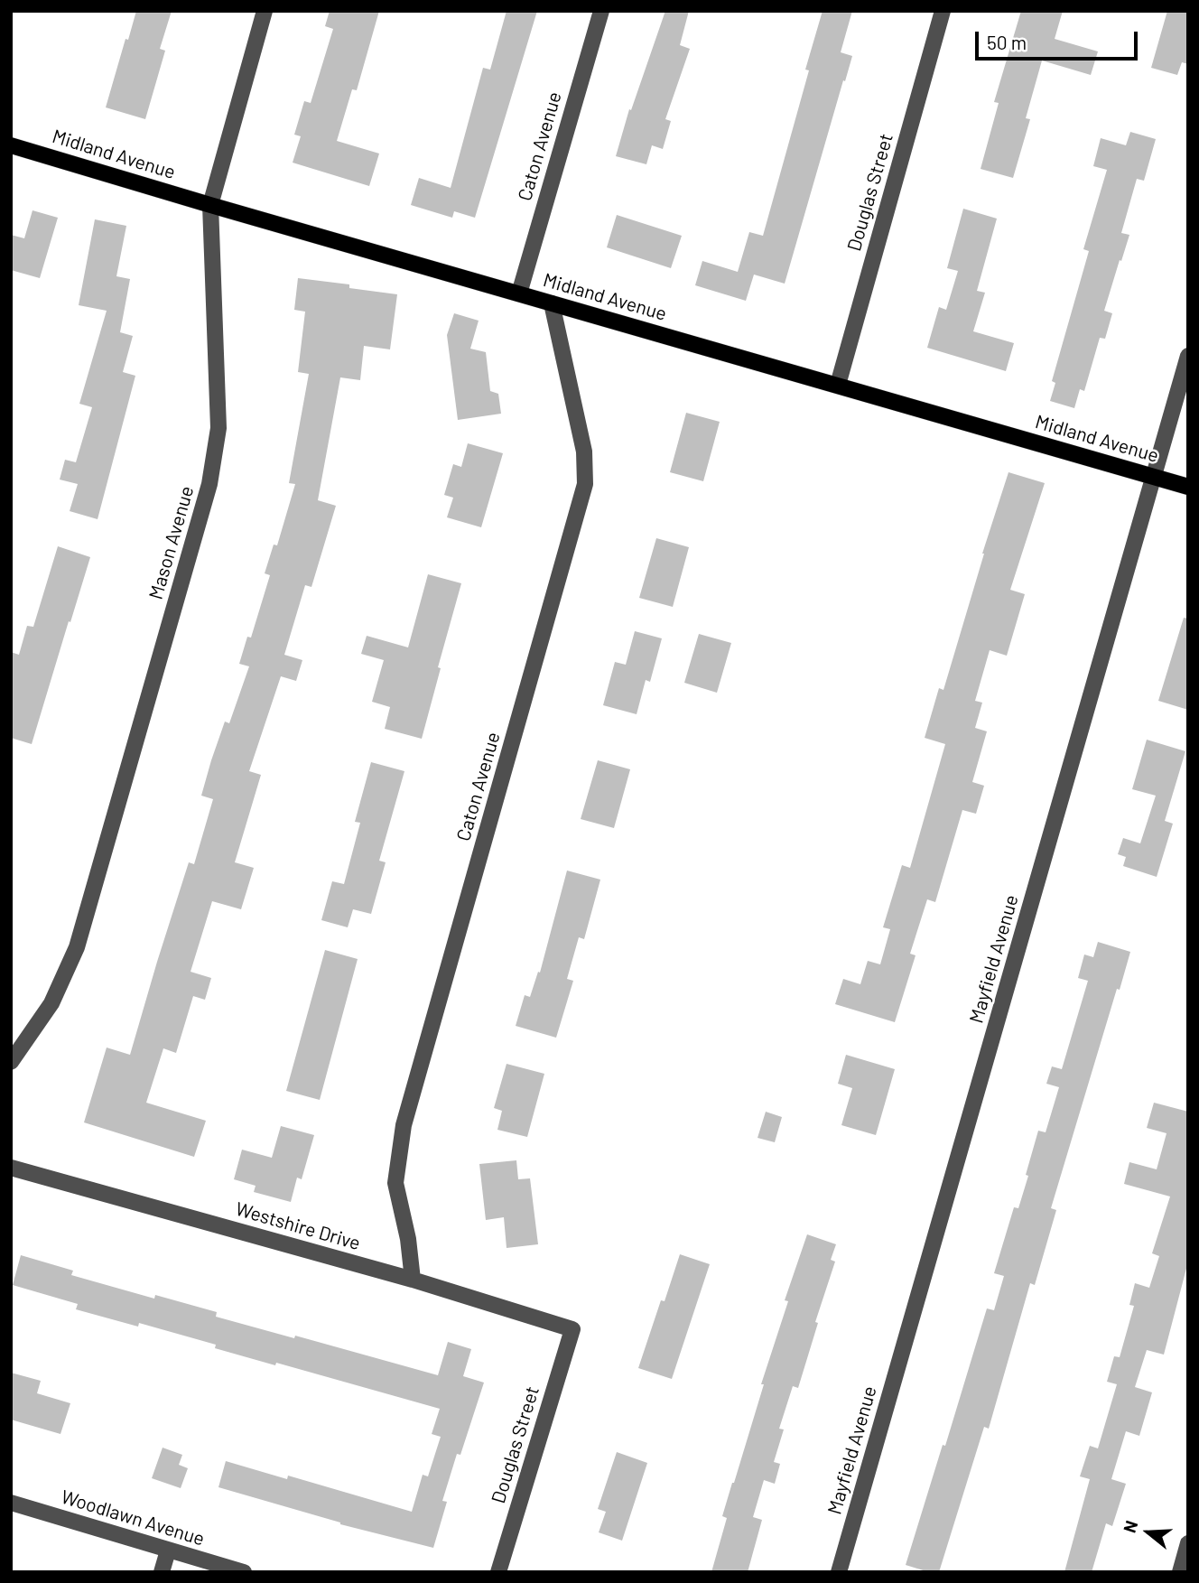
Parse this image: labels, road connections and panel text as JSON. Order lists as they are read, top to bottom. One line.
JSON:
{"streets":{"main road":["Midland Avenue"],"street":["Caton Avenue","Douglas Street","Mason Avenue","Mayfield Avenue","Westshire Drive","Woodlawn Avenue"]},"crossings":[["Caton Avenue","Midland Avenue"],["Caton Avenue","Westshire Drive"],["Midland Avenue","Douglas Street"],["Midland Avenue","Mason Avenue"],["Midland Avenue","Mayfield Avenue"],["Douglas Street","Westshire Drive"]],"scale_bar":"50 m","north":"left"}
